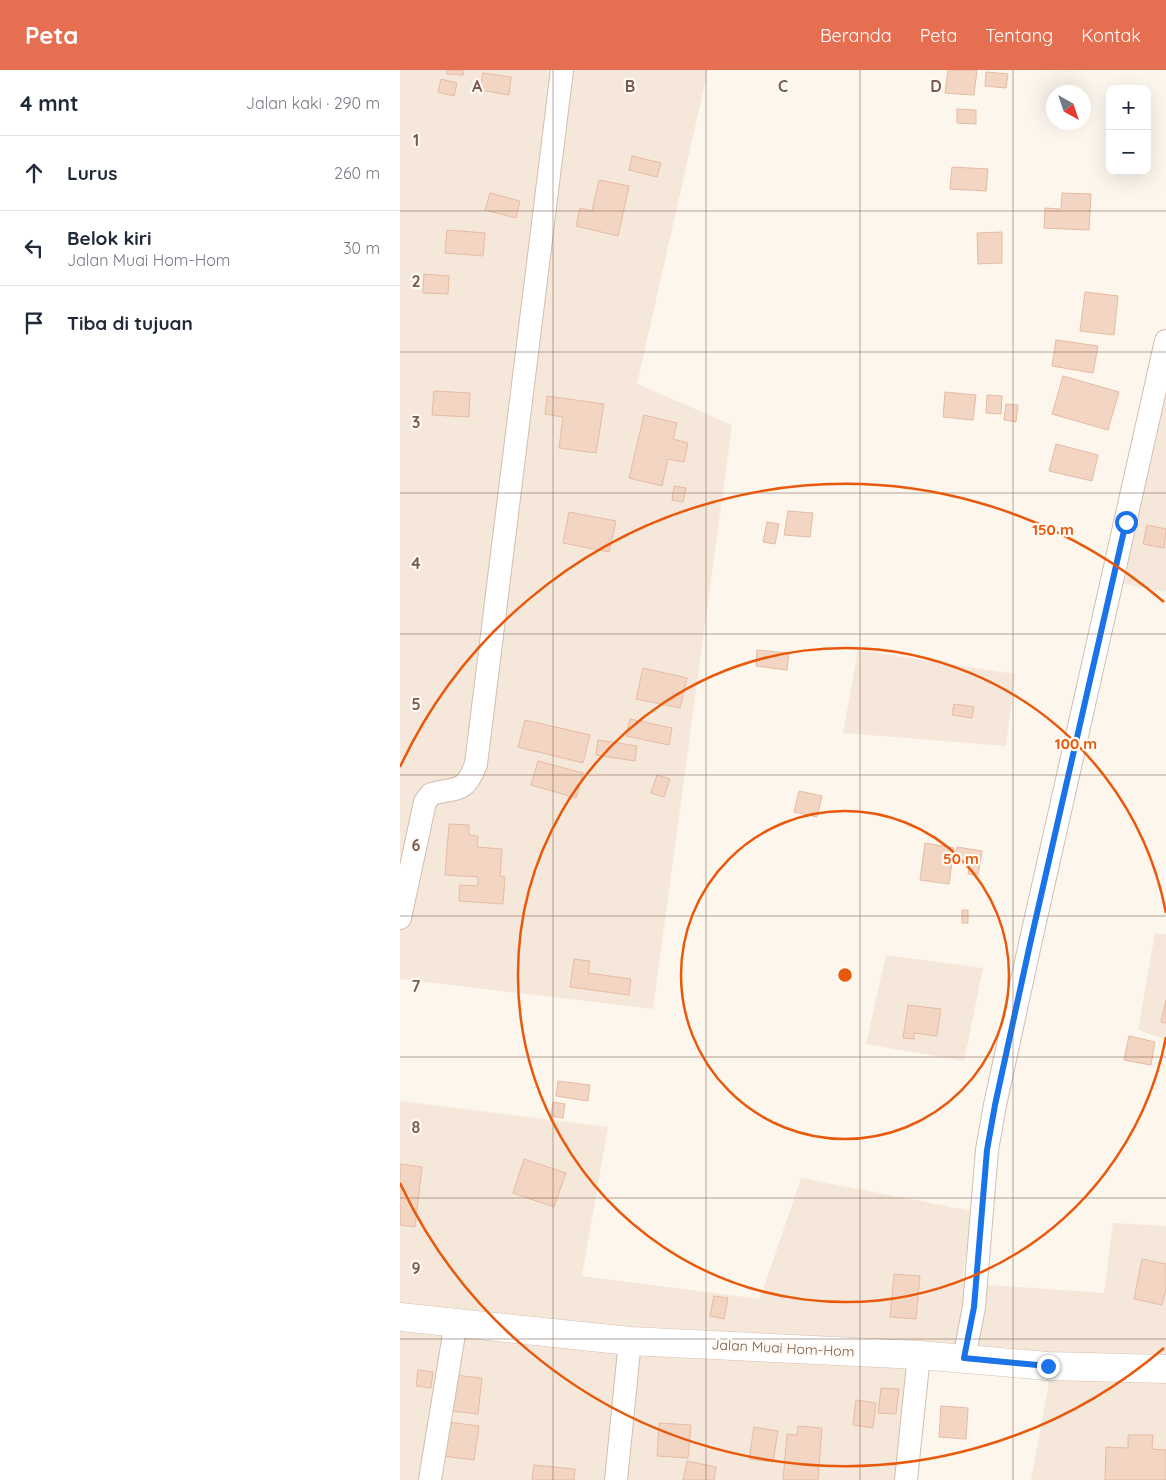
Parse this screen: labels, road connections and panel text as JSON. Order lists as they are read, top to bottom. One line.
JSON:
{"streets":{"street":["Jalan Muai Hom-Hom"]},"north":"bottom right","page":{"header":"Peta","nav":["Beranda","Peta","Tentang","Kontak"],"heading":["4 mnt","Jalan kaki · 290 m"],"map_buttons":["+","−"],"list":[["Lurus","260 m"],["Belok kiri","Jalan Muai Hom-Hom","30 m"],"Tiba di tujuan"]},"grid":{"columns":["A","B","C","D"],"rows":["1","2","3","4","5","6","7","8","9"]},"rings":["150 m","100 m","50 m"]}
